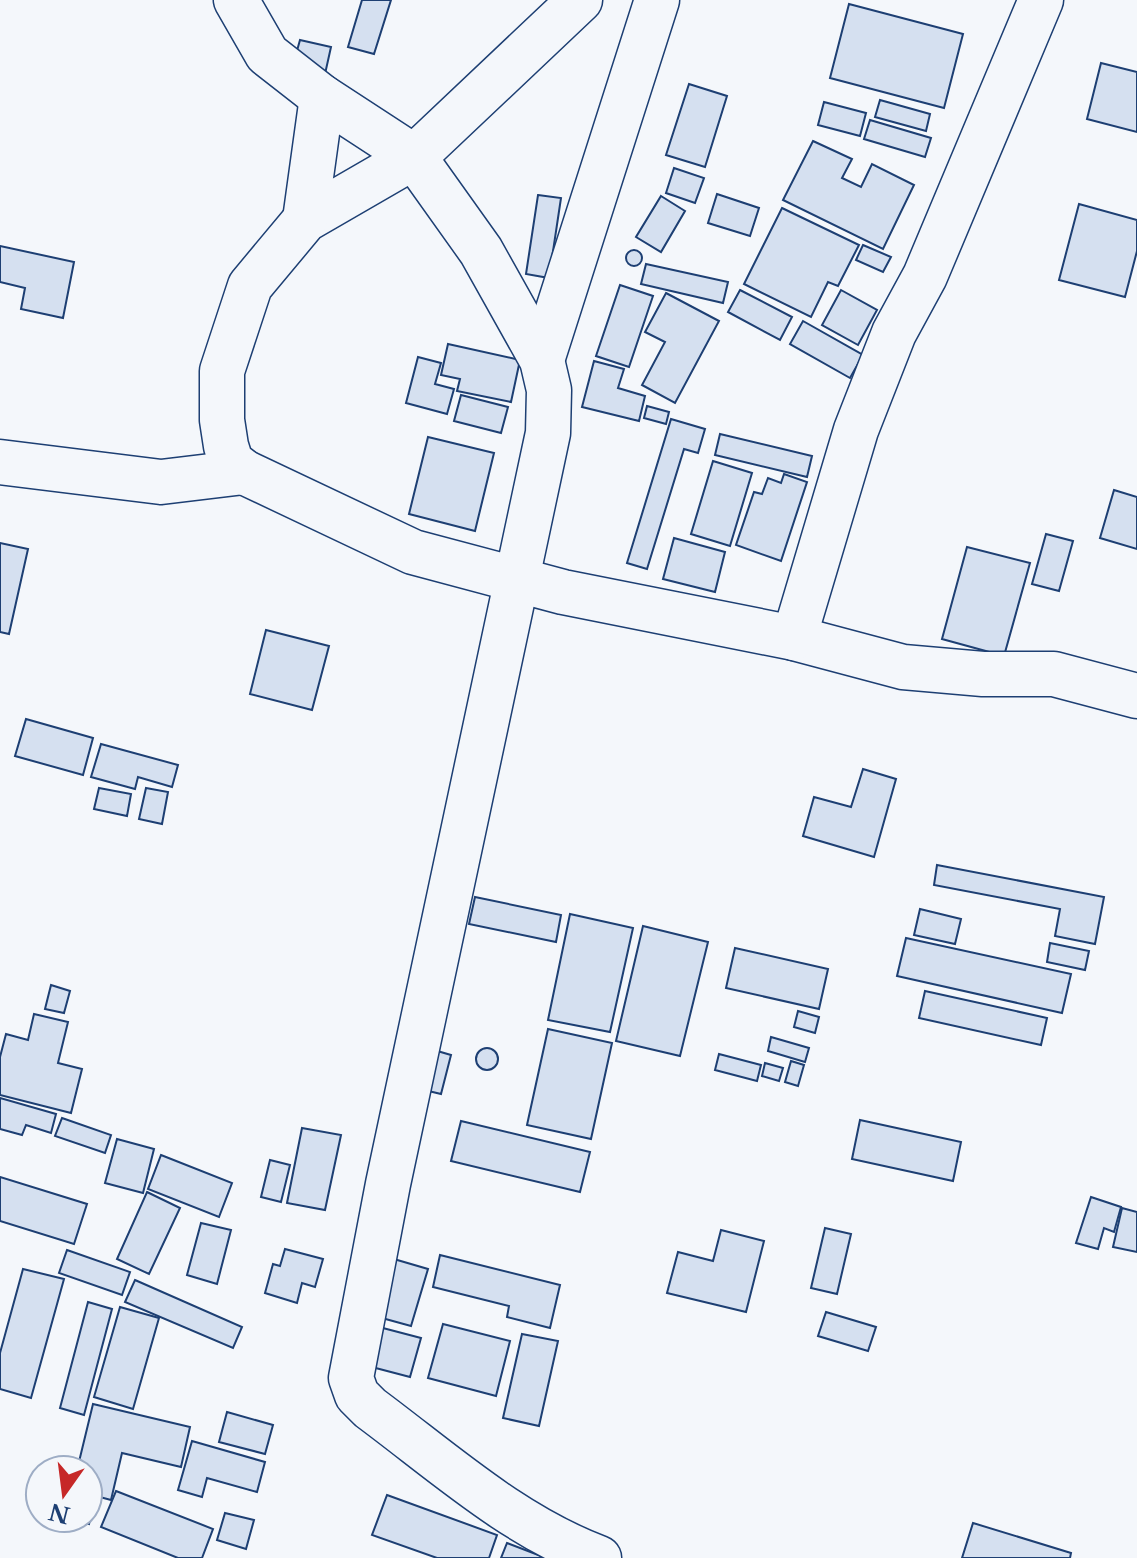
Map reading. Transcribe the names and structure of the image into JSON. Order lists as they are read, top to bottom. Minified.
{"north":"bottom"}
